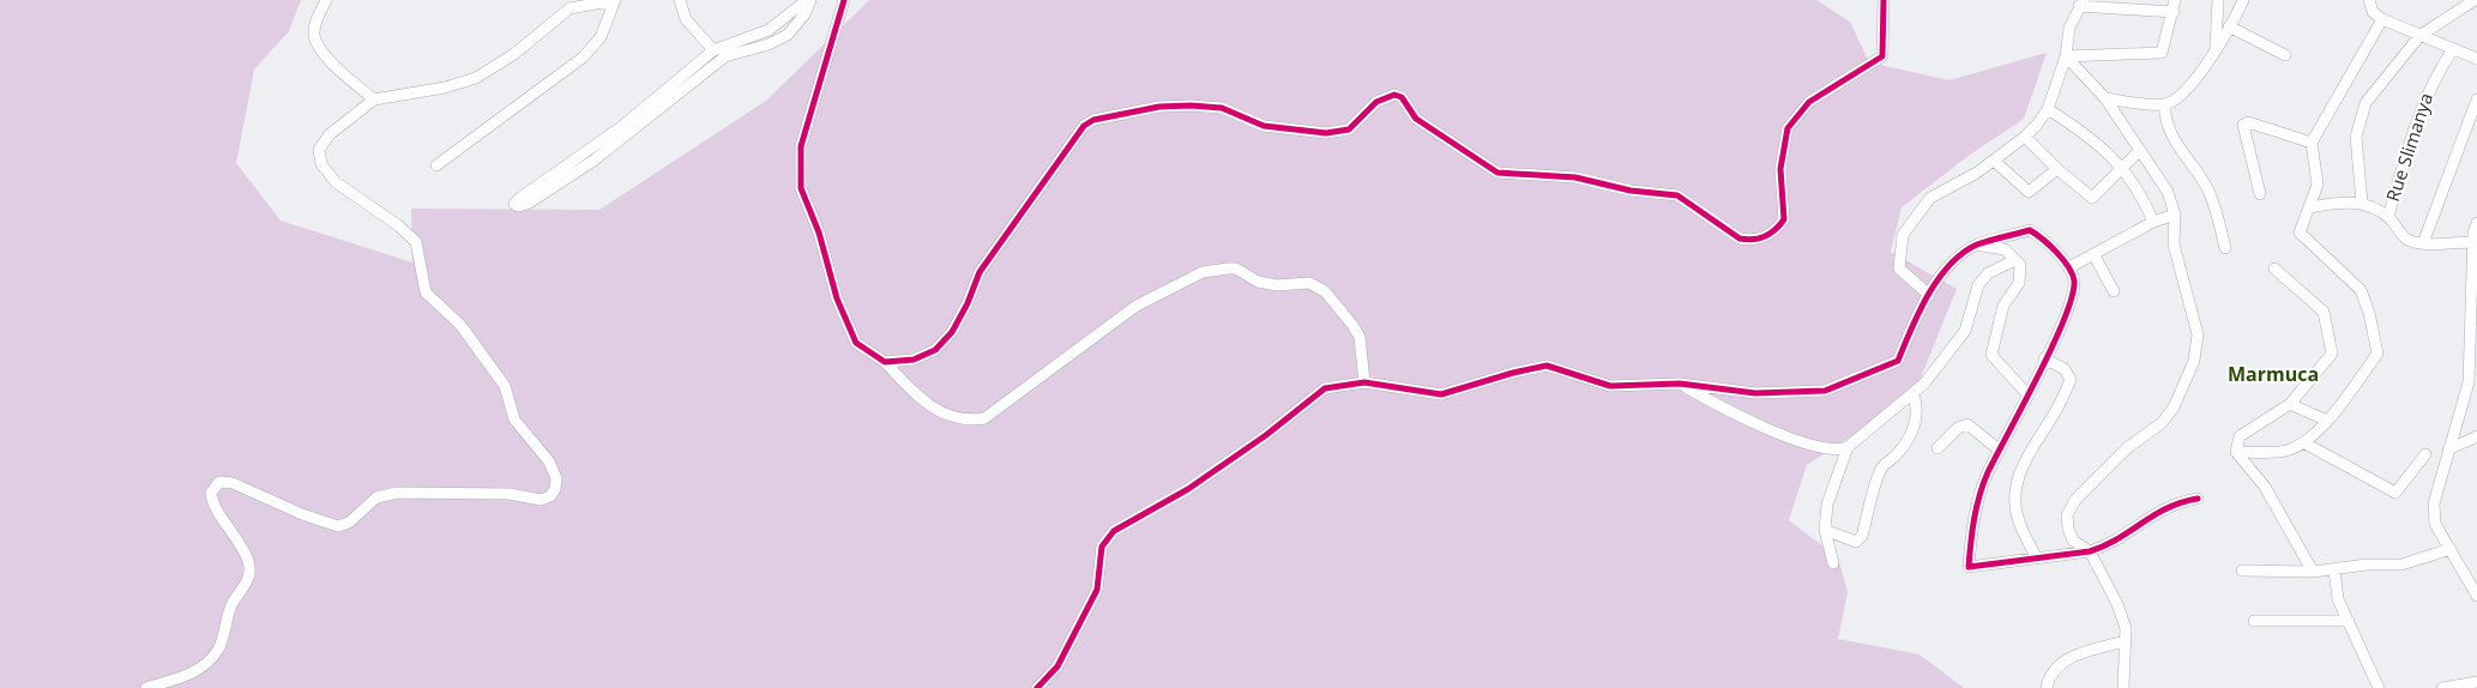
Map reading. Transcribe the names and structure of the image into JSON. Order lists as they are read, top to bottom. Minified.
{"streets":{"street":["Rue Slimanya"]},"districts":["Marmuca"]}
